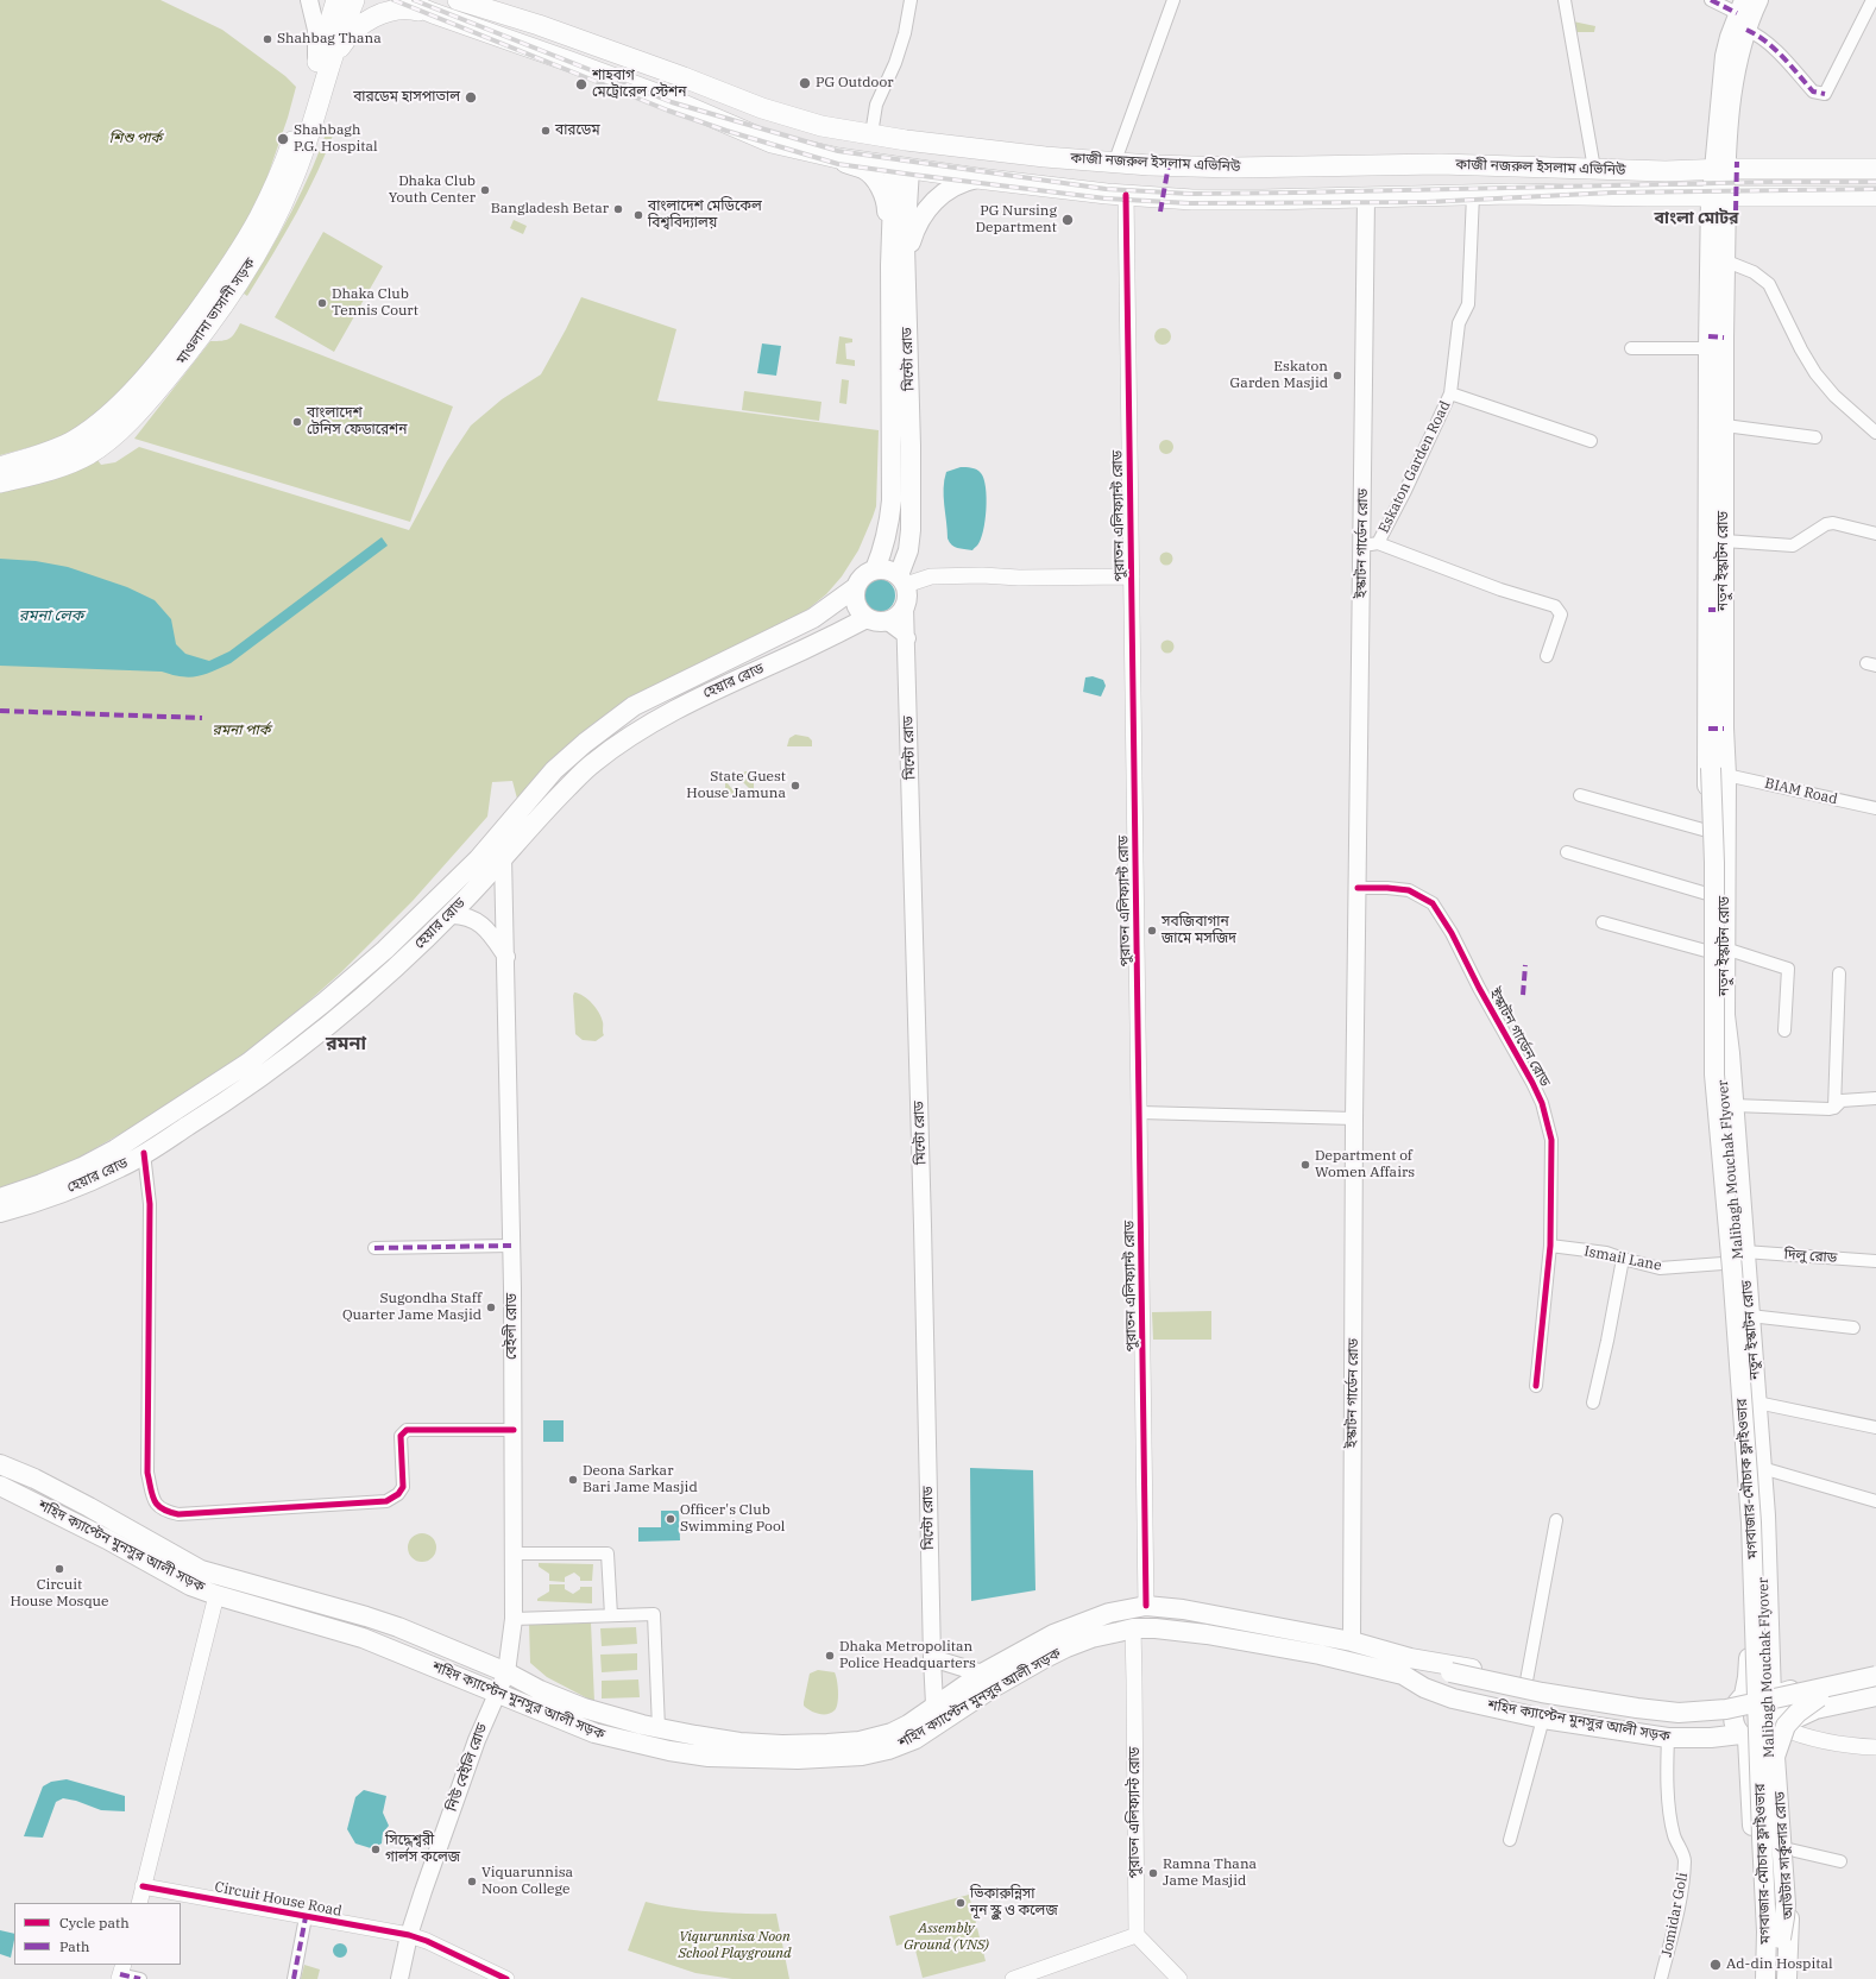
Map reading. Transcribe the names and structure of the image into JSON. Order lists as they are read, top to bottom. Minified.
{"streets":{"highway":["কাজী নজরুল ইসলাম এভিনিউ","মাওলানা ভাসানী সড়ক"],"main road":["মিন্টো রোড","ইস্কাটন গার্ডেন রোড","নতুন ইস্কাটন রোড","হেয়ার রোড","Malibagh Mouchak Flyover","বেইলী রোড","মগবাজার-মৌচাক ফ্লাইওভার","শহিদ ক্যাপ্টেন মুনসুর আলী সড়ক","নিউ বেইলি রোড","আউটার সার্কুলার রোড"],"street":["Eskaton Garden Road","পুরাতন এলিফ্যান্ট রোড","BIAM Road","দিলু রোড","Ismail Lane","Circuit House Road","Jomidar Goli"]},"crossings":[["কাজী নজরুল ইসলাম এভিনিউ","মিন্টো রোড"],["কাজী নজরুল ইসলাম এভিনিউ","Eskaton Garden Road"],["কাজী নজরুল ইসলাম এভিনিউ","পুরাতন এলিফ্যান্ট রোড"],["কাজী নজরুল ইসলাম এভিনিউ","ইস্কাটন গার্ডেন রোড"],["কাজী নজরুল ইসলাম এভিনিউ","নতুন ইস্কাটন রোড"],["মিন্টো রোড","হেয়ার রোড"],["মিন্টো রোড","শহিদ ক্যাপ্টেন মুনসুর আলী সড়ক"],["Eskaton Garden Road","ইস্কাটন গার্ডেন রোড"],["পুরাতন এলিফ্যান্ট রোড","শহিদ ক্যাপ্টেন মুনসুর আলী সড়ক"],["ইস্কাটন গার্ডেন রোড","Ismail Lane"],["ইস্কাটন গার্ডেন রোড","শহিদ ক্যাপ্টেন মুনসুর আলী সড়ক"],["নতুন ইস্কাটন রোড","BIAM Road"],["নতুন ইস্কাটন রোড","Malibagh Mouchak Flyover"],["নতুন ইস্কাটন রোড","দিলু রোড"],["নতুন ইস্কাটন রোড","Ismail Lane"],["নতুন ইস্কাটন রোড","মগবাজার-মৌচাক ফ্লাইওভার"],["নতুন ইস্কাটন রোড","শহিদ ক্যাপ্টেন মুনসুর আলী সড়ক"],["নতুন ইস্কাটন রোড","আউটার সার্কুলার রোড"],["হেয়ার রোড","বেইলী রোড"],["BIAM Road","মগবাজার-মৌচাক ফ্লাইওভার"],["বেইলী রোড","শহিদ ক্যাপ্টেন মুনসুর আলী সড়ক"],["বেইলী রোড","নিউ বেইলি রোড"],["শহিদ ক্যাপ্টেন মুনসুর আলী সড়ক","নিউ বেইলি রোড"],["শহিদ ক্যাপ্টেন মুনসুর আলী সড়ক","আউটার সার্কুলার রোড"],["শহিদ ক্যাপ্টেন মুনসুর আলী সড়ক","Jomidar Goli"],["নিউ বেইলি রোড","Circuit House Road"]],"districts":["বাংলা মোটর","রমনা"],"water":["রমনা লেক"],"parks":["শিশু পার্ক","রমনা পার্ক","Assembly Ground (VNS)","Viqurunnisa Noon School Playground"],"places":["Shahbag Thana","PG Outdoor","শাহবাগ মেট্রোরেল স্টেশন","বারডেম হাসপাতাল","বারডেম","Shahbagh P.G. Hospital","Dhaka Club Youth Center","Bangladesh Betar","বাংলাদেশ মেডিকেল বিশ্ববিদ্যালয়","PG Nursing Department","Dhaka Club Tennis Court","Eskaton Garden Masjid","বাংলাদেশ টেনিস ফেডারেশন","State Guest House Jamuna","সবজিবাগান জামে মসজিদ","Department of Women Affairs","Sugondha Staff Quarter Jame Masjid","Deona Sarkar Bari Jame Masjid","Officer's Club Swimming Pool","Circuit House Mosque","Dhaka Metropolitan Police Headquarters","সিদ্ধেশ্বরী গার্লস কলেজ","Ramna Thana Jame Masjid","Viquarunnisa Noon College","ভিকারুন্নিসা নূন স্কুল ও কলেজ","Ad-din Hospital"],"legend":["Cycle path","Path"]}
